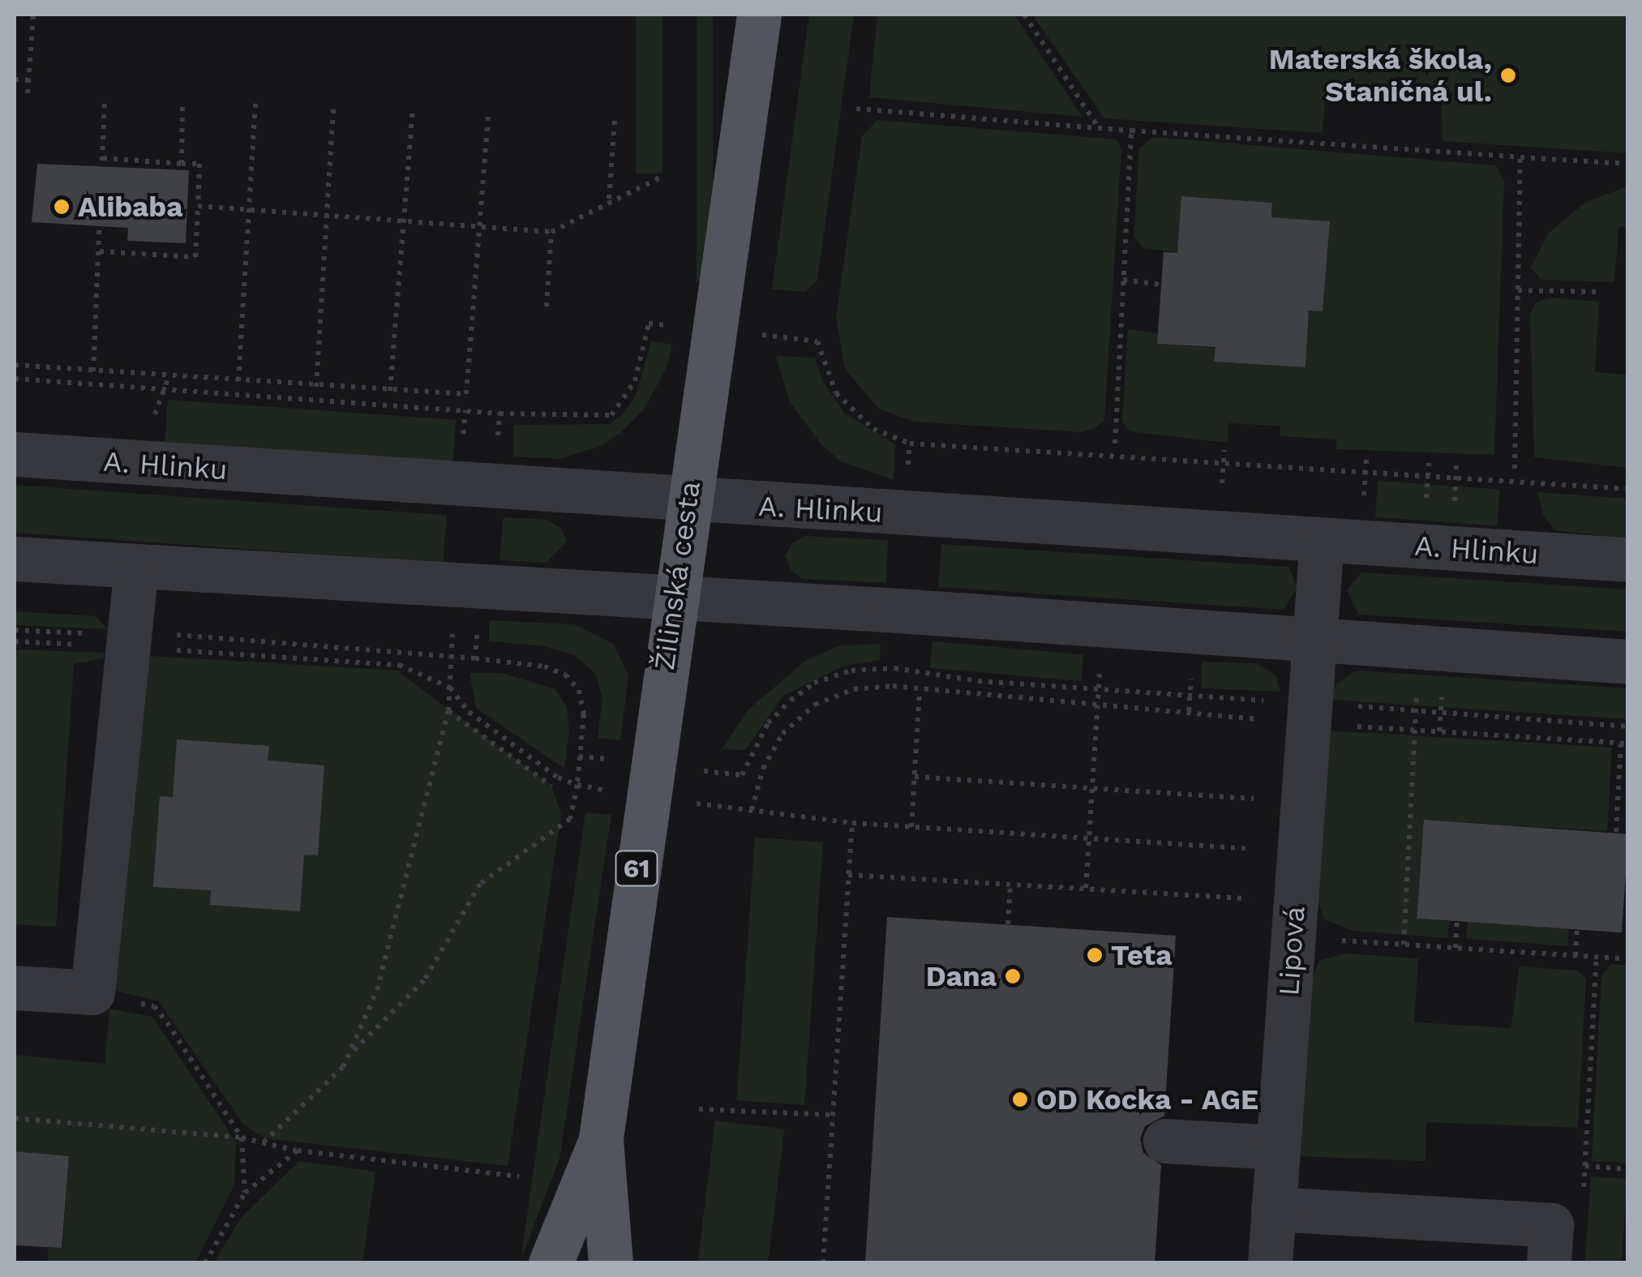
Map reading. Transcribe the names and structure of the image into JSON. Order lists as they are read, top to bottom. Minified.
{"streets":{"main road":["Žilinská cesta","61"],"street":["A. Hlinku","Lipová"]},"crossings":[["A. Hlinku","Žilinská cesta"],["A. Hlinku","Lipová"]],"places":["Materská škola, Staničná ul.","Alibaba","Teta","Dana","OD Kocka - AGE"]}
